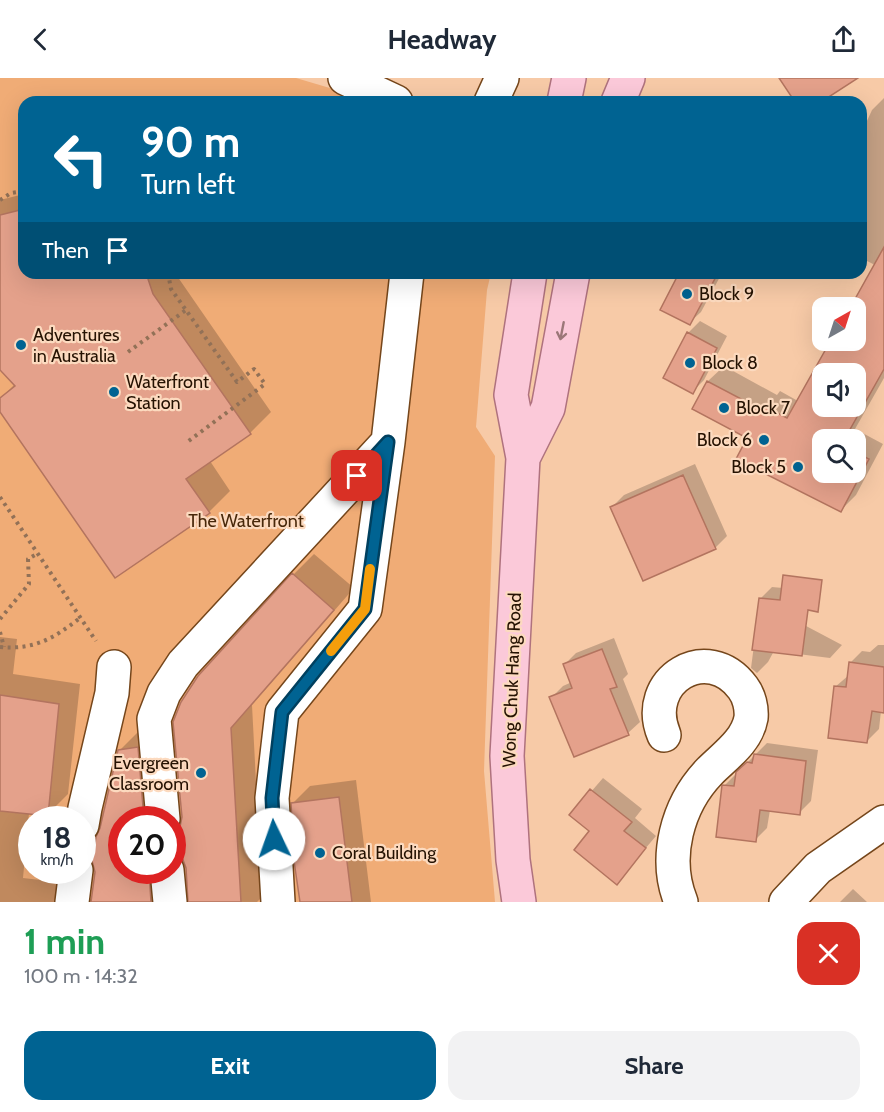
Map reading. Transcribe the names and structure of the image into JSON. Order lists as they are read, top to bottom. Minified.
{"streets":{"main road":["Wong Chuk Hang Road"]},"parks":["The Waterfront"],"places":["Block 9","Adventures in Australia","Block 8","Waterfront Station","Block 7","Block 6","Block 5","Evergreen Classroom","Coral Building"],"north":"top right","page":{"header":"Headway","turn":["90 m","Turn left"],"then":"Then","speed":"18 km/h","limit":"20","heading":["1 min","100 m · 14:32"],"buttons":["Exit","Share"]}}
